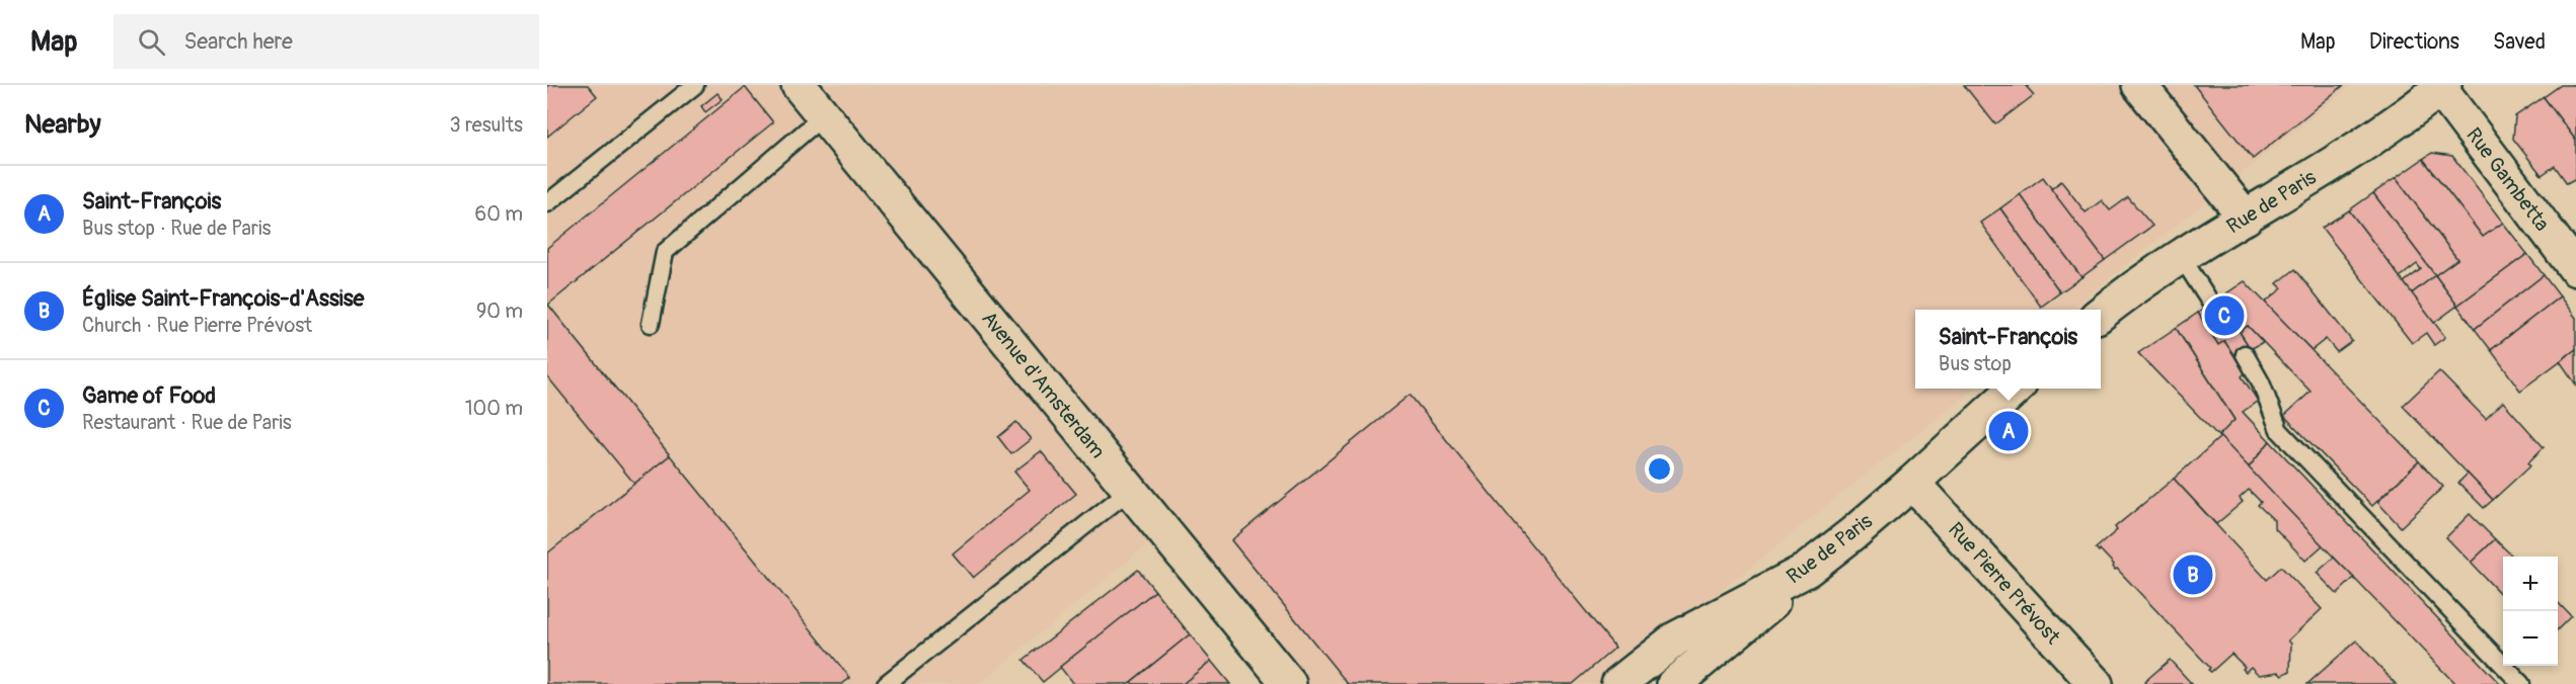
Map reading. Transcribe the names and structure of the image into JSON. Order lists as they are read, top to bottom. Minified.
{"streets":{"street":["Rue Gambetta","Rue de Paris","Avenue d'Amsterdam","Rue Pierre Prévost"]},"crossings":[["Rue Gambetta","Rue de Paris"],["Rue de Paris","Rue Pierre Prévost"]],"page":{"header":"Map","search":"Search here","nav":["Map","Directions","Saved"],"heading":["Nearby","3 results"],"list":[{"mark":"A","name":"Saint-François","note":"Bus stop · Rue de Paris","value":"60 m"},{"mark":"B","name":"Église Saint-François-d'Assise","note":"Church · Rue Pierre Prévost","value":"90 m"},{"mark":"C","name":"Game of Food","note":"Restaurant · Rue de Paris","value":"100 m"}],"pins":["C","A","B"],"popup":["Saint-François","Bus stop"],"map_buttons":["+","−"]}}
